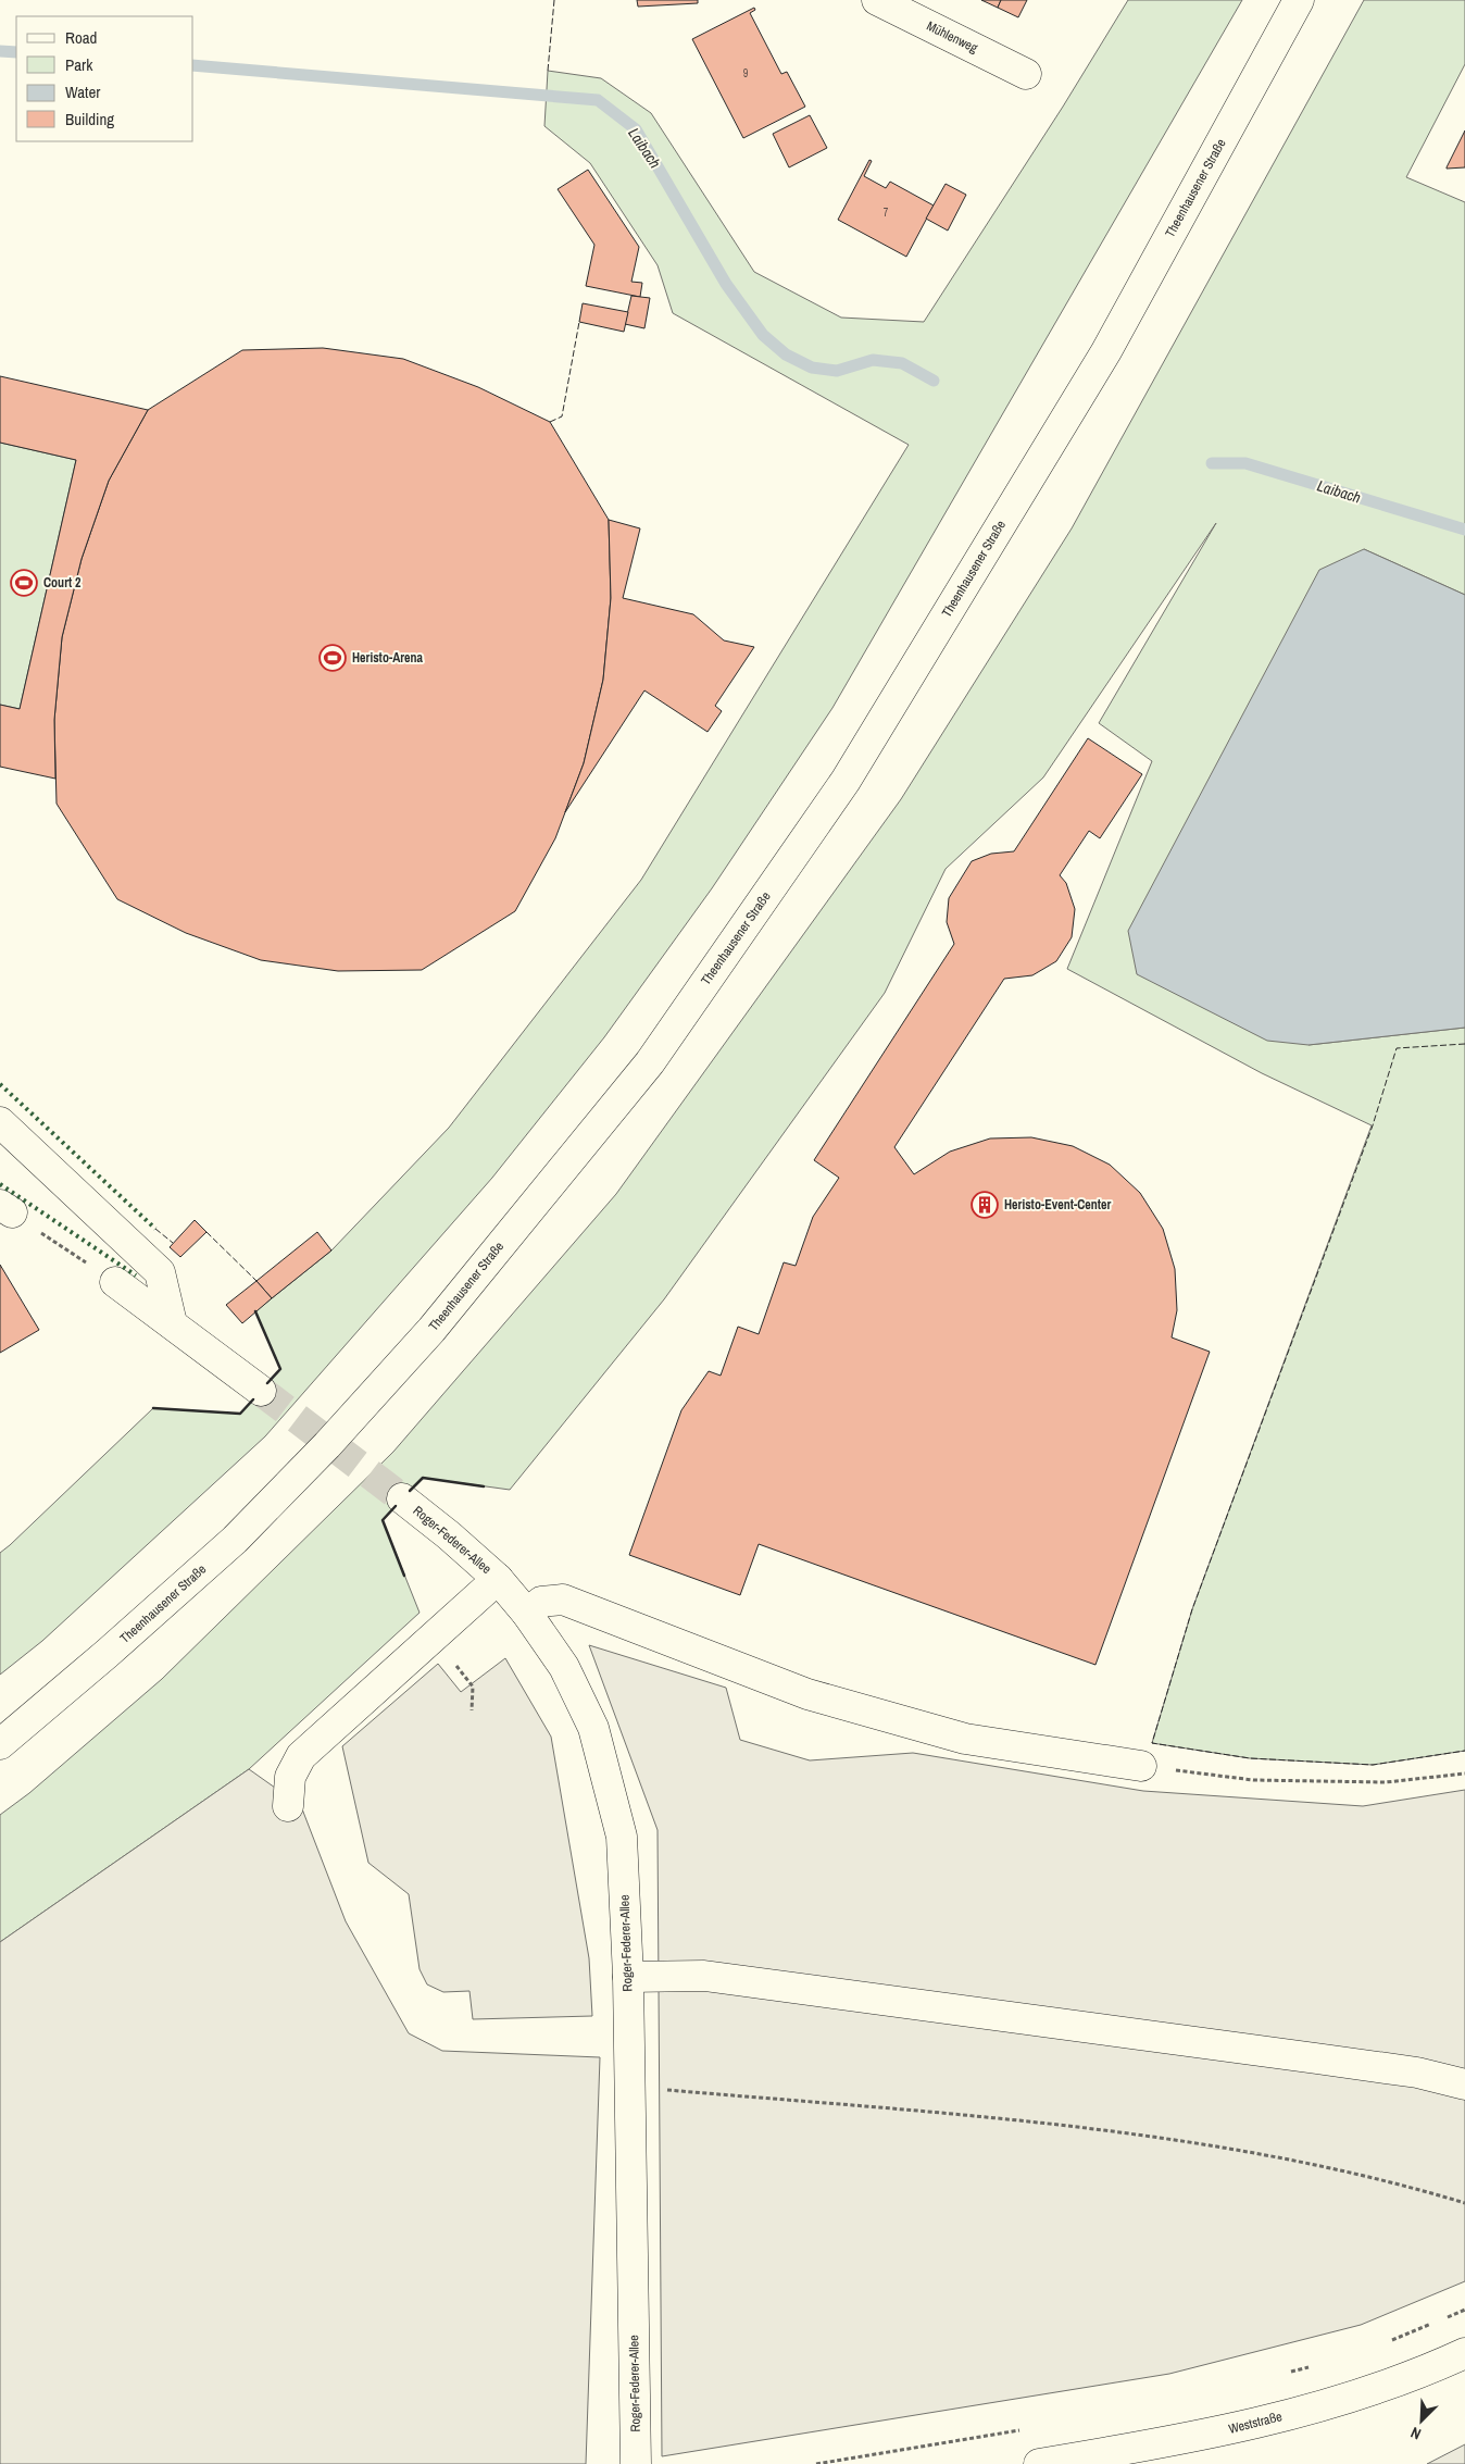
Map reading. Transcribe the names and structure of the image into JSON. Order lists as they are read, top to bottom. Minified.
{"streets":{"main road":["Mühlenweg","Theenhausener Straße","Roger-Federer-Allee","Weststraße"]},"water":["Laibach"],"places":{"sports":["Court 2","Heristo-Arena"],"building":["Heristo-Event-Center"]},"house_numbers":["9","7"],"legend":["Road","Park","Water","Building"],"north":"bottom left"}
